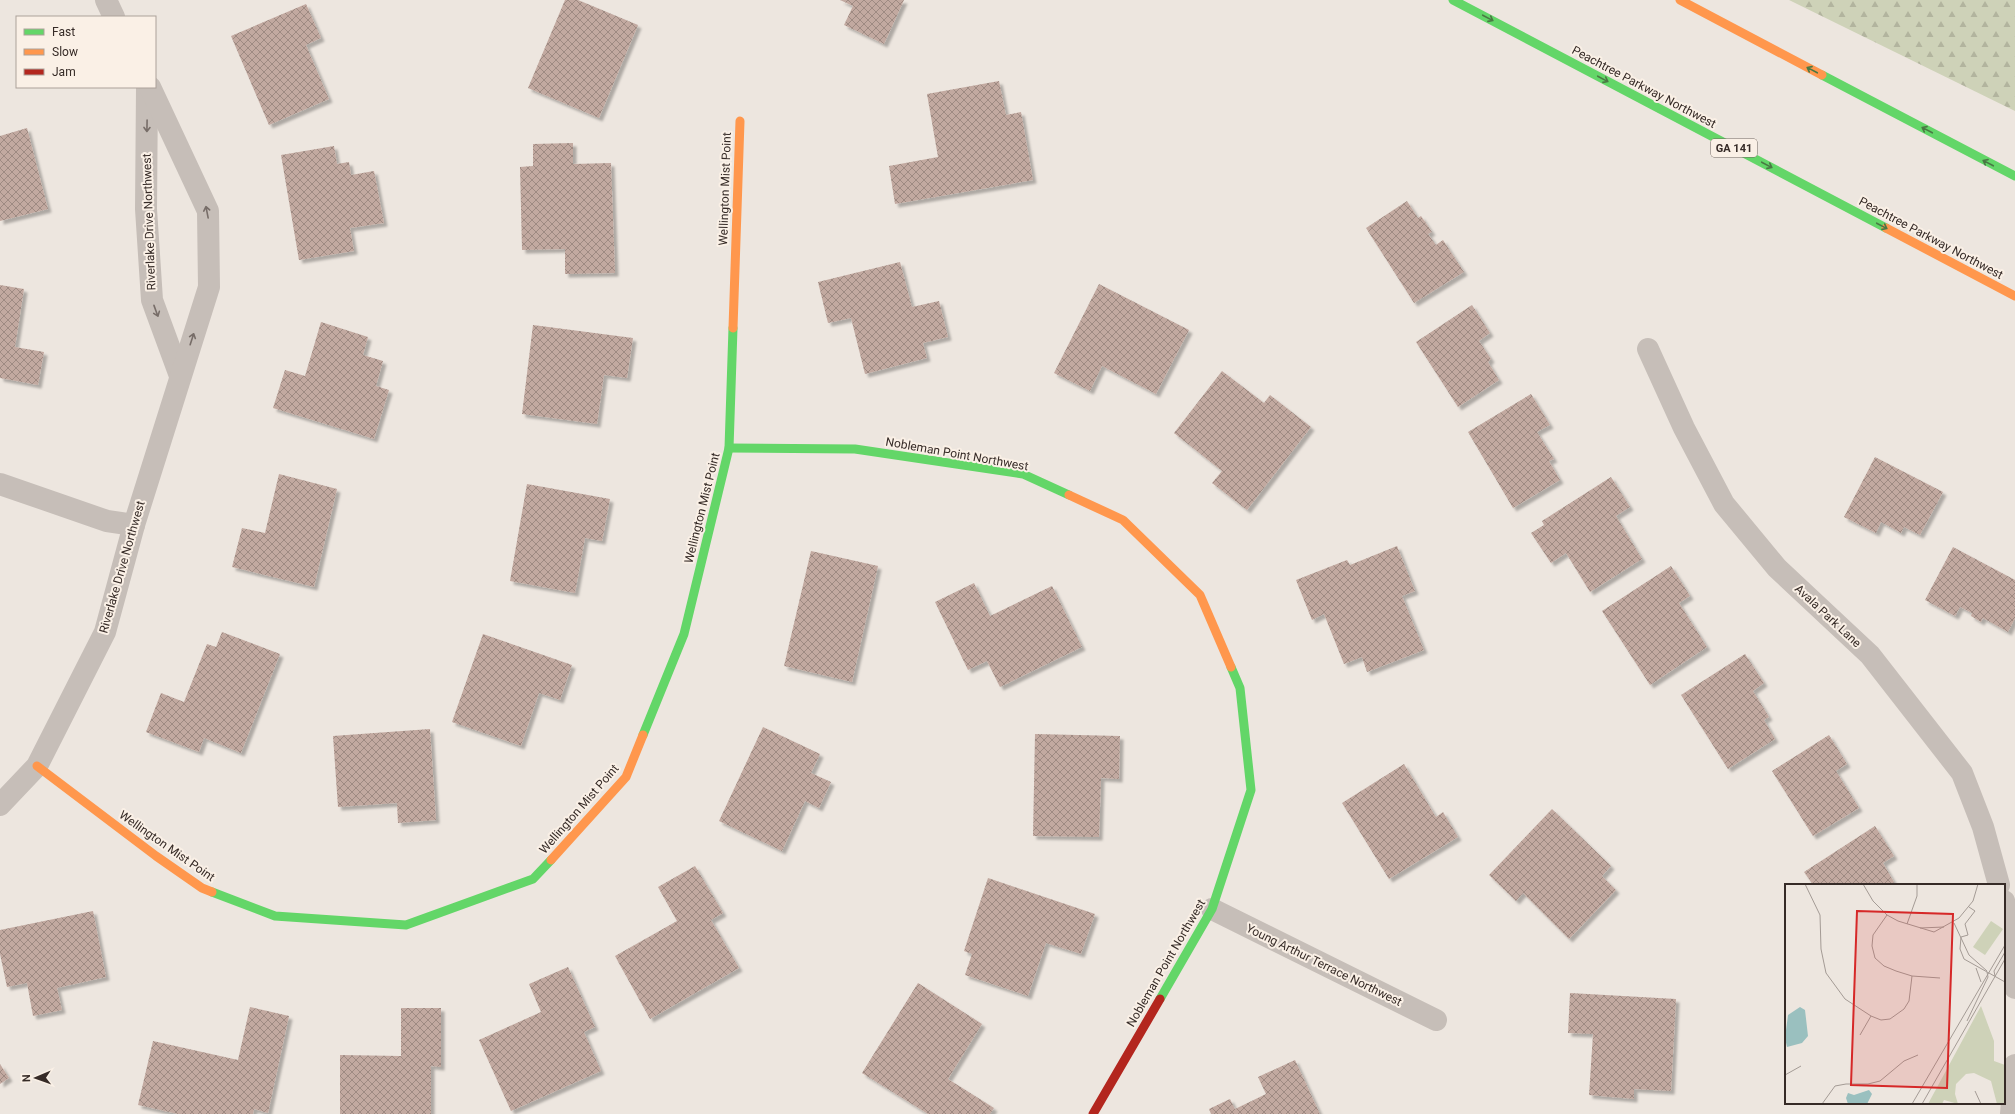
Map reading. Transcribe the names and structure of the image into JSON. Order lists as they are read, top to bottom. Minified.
{"streets":{"main road":["Peachtree Parkway Northwest","GA 141","Wellington Mist Point","Nobleman Point Northwest"],"street":["Riverlake Drive Northwest","Avala Park Lane","Young Arthur Terrace Northwest"]},"crossings":[["Wellington Mist Point","Riverlake Drive Northwest"],["Wellington Mist Point","Nobleman Point Northwest"],["Nobleman Point Northwest","Young Arthur Terrace Northwest"]],"one_way":["Peachtree Parkway Northwest"],"legend":["Fast","Slow","Jam"],"north":"left"}
